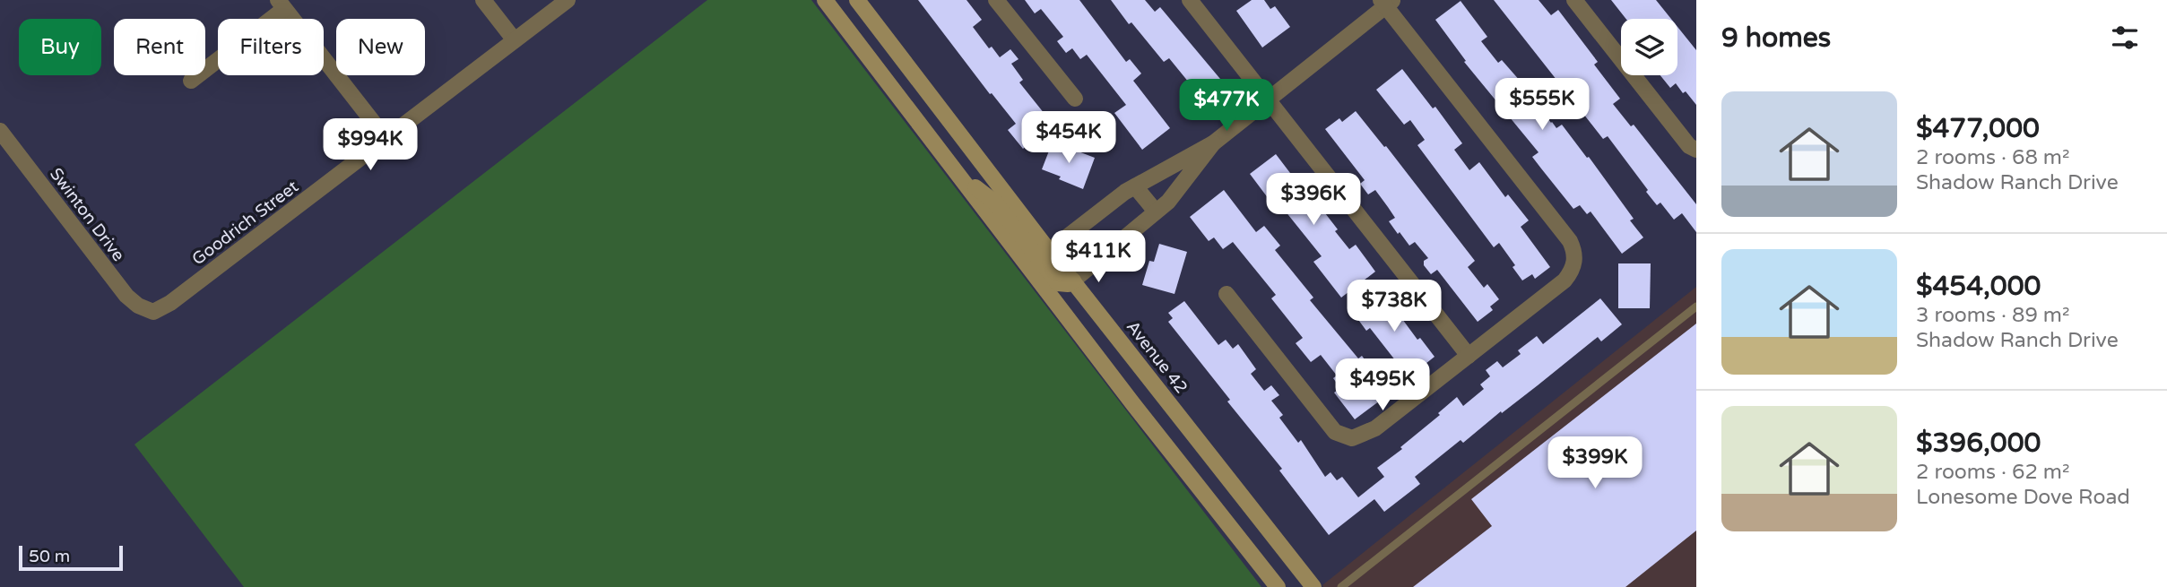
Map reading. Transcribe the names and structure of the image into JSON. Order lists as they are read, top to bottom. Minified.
{"streets":{"street":["Swinton Drive","Goodrich Street","Avenue 42"]},"crossings":[["Swinton Drive","Goodrich Street"]],"scale_bar":"50 m","page":{"heading":"9 homes","chip":["Buy","Rent","Filters","New"],"list":[{"name":"$477,000","note":"2 rooms · 68 m² · Shadow Ranch Drive"},{"name":"$454,000","note":"3 rooms · 89 m² · Shadow Ranch Drive"},{"name":"$396,000","note":"2 rooms · 62 m² · Lonesome Dove Road"}],"price":["$555K","$477K","$454K","$994K","$396K","$411K","$738K","$495K","$399K"],"scale":"50 m"}}
